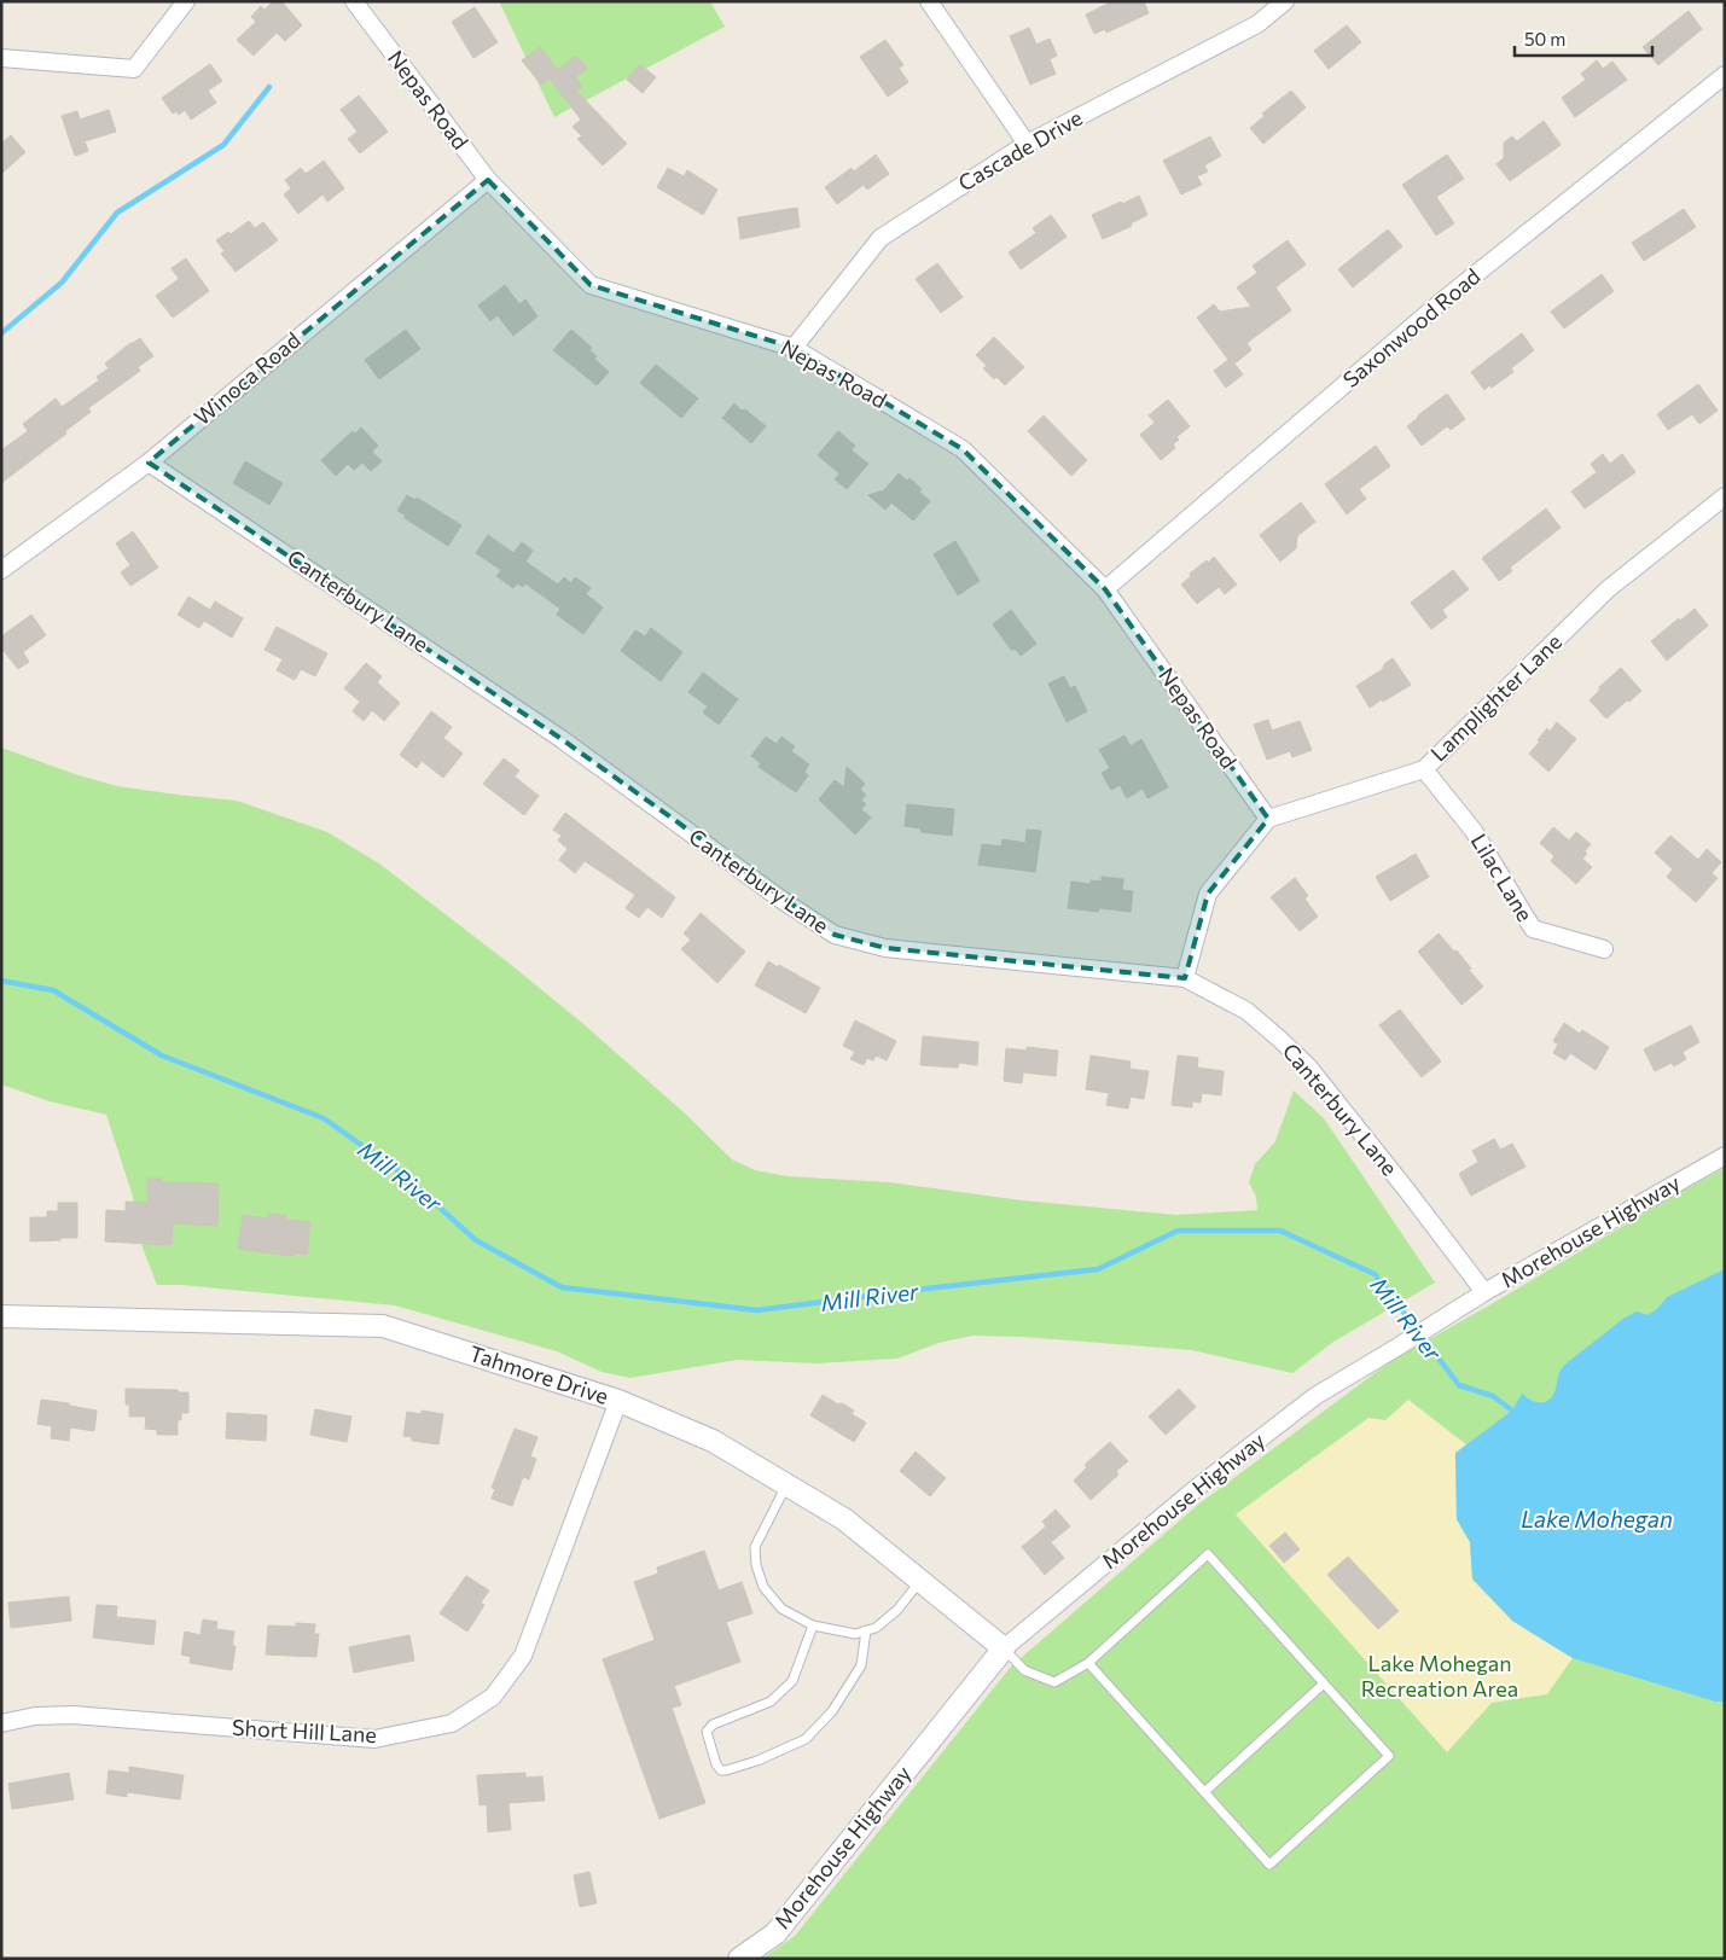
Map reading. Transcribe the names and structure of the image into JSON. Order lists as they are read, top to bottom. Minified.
{"streets":{"street":["Nepas Road","Cascade Drive","Saxonwood Road","Winoca Road","Canterbury Lane","Lamplighter Lane","Lilac Lane","Morehouse Highway","Tahmore Drive","Short Hill Lane"]},"crossings":[["Nepas Road","Cascade Drive"],["Nepas Road","Saxonwood Road"],["Nepas Road","Winoca Road"],["Nepas Road","Lamplighter Lane"],["Winoca Road","Canterbury Lane"],["Canterbury Lane","Morehouse Highway"],["Lamplighter Lane","Lilac Lane"],["Morehouse Highway","Tahmore Drive"],["Tahmore Drive","Short Hill Lane"]],"water":["Mill River","Lake Mohegan"],"parks":["Lake Mohegan Recreation Area"],"scale_bar":"50 m"}
